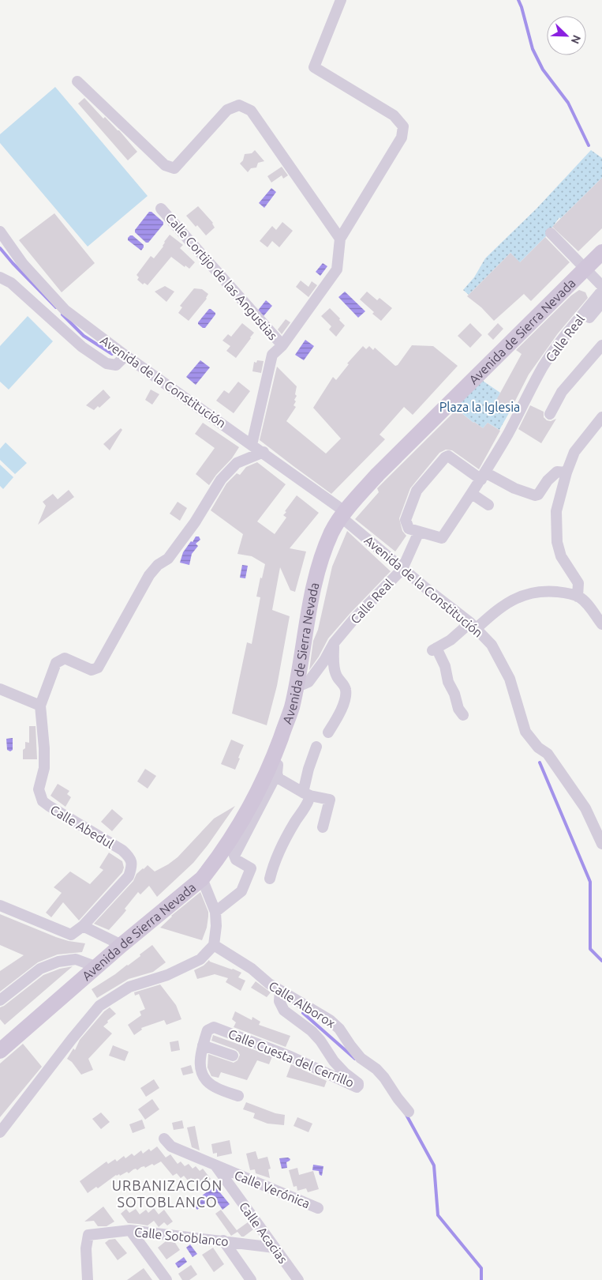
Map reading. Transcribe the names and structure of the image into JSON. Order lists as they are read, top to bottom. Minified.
{"streets":{"street":["Calle Cortijo de las Angustias","Avenida de Sierra Nevada","Calle Real","Avenida de la Constitución","Calle Abedul","Calle Alborox","Calle Cuesta del Cerrillo","Calle Verónica","Calle Acacias","Calle Sotoblanco"]},"crossings":[["Calle Cortijo de las Angustias","Avenida de la Constitución"],["Avenida de Sierra Nevada","Calle Real"],["Avenida de Sierra Nevada","Avenida de la Constitución"],["Calle Real","Avenida de la Constitución"],["Calle Alborox","Calle Cuesta del Cerrillo"],["Calle Verónica","Calle Acacias"],["Calle Acacias","Calle Sotoblanco"]],"districts":["URBANIZACIÓN SOTOBLANCO"],"parks":["Plaza la Iglesia"],"north":"bottom right"}
